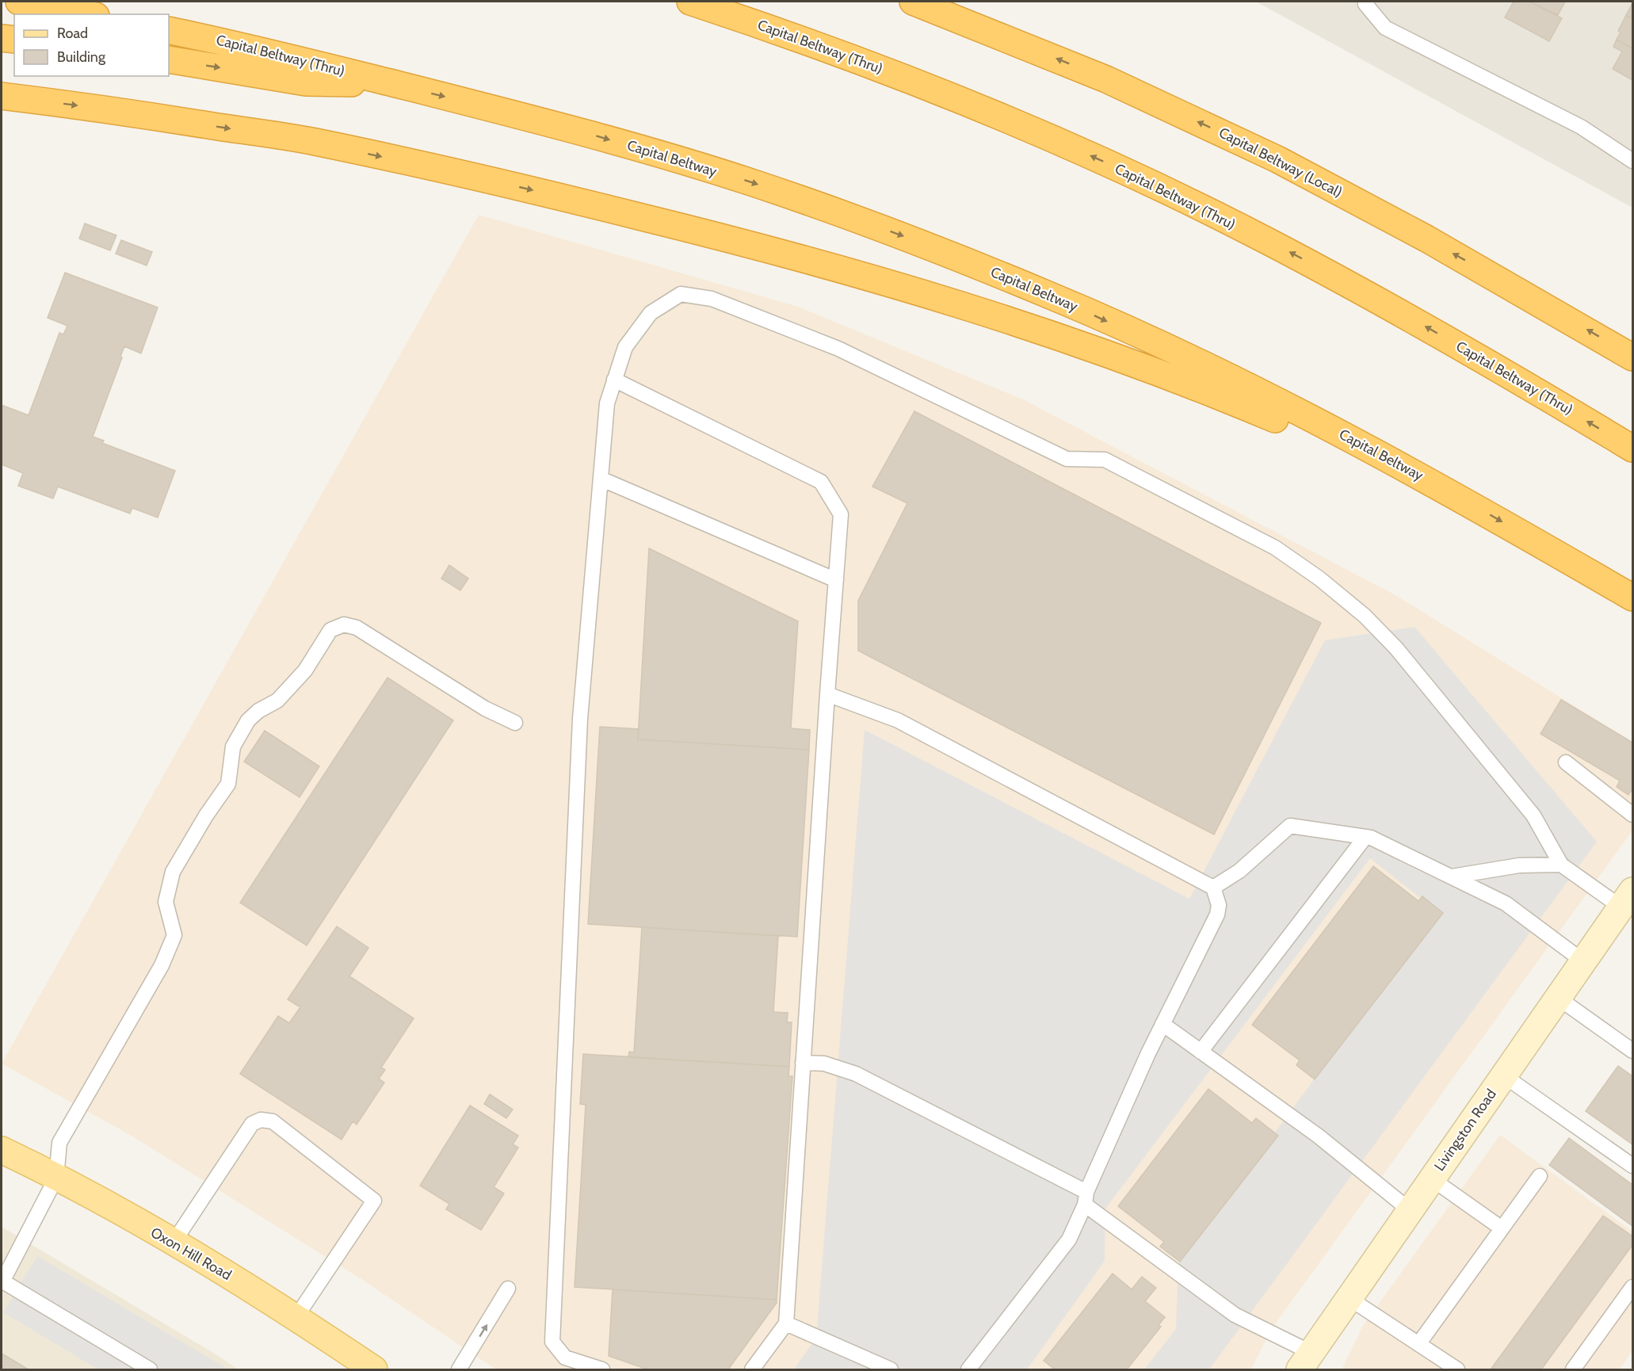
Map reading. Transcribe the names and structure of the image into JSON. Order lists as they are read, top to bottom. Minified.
{"streets":{"highway":["Capital Beltway (Thru)","Capital Beltway","Capital Beltway (Local)"],"main road":["Livingston Road","Oxon Hill Road"]},"crossings":[["Capital Beltway (Thru)","Capital Beltway"]],"legend":["Road","Building"]}
